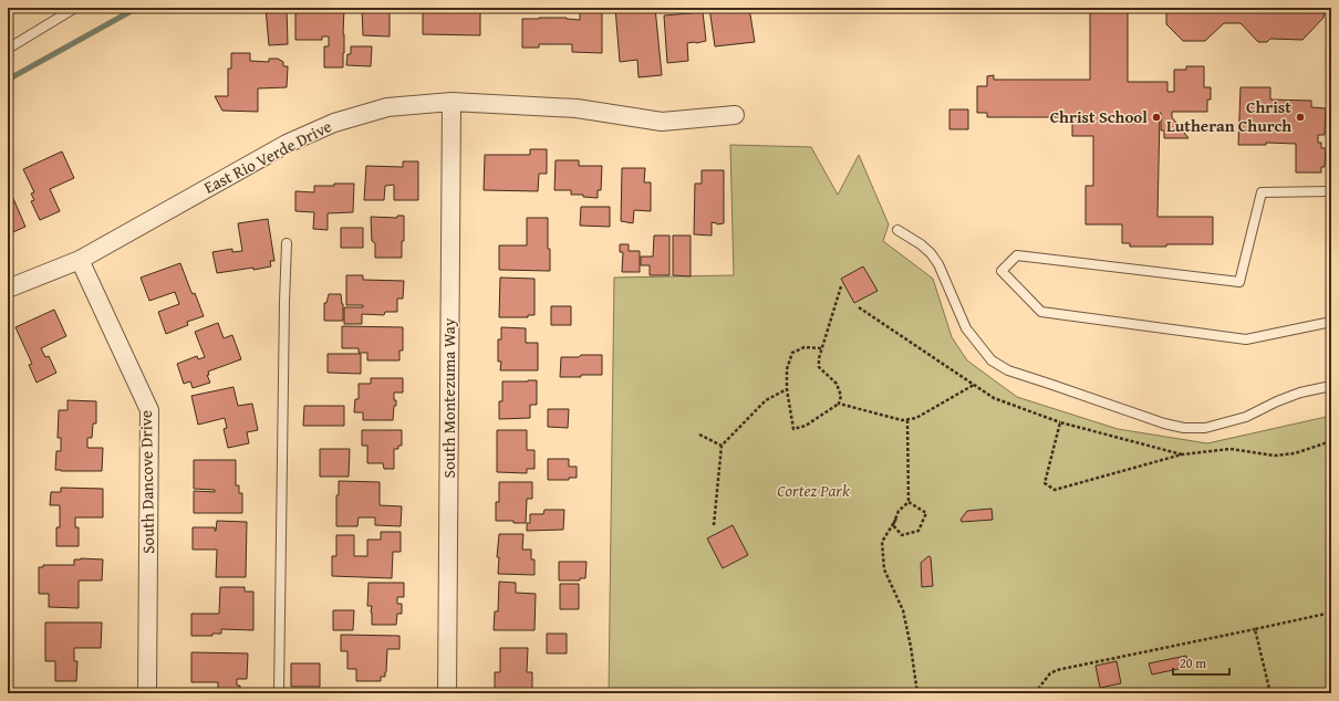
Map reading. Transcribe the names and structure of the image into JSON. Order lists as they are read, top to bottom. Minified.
{"streets":{"street":["East Rio Verde Drive","South Montezuma Way","South Dancove Drive"]},"crossings":[["East Rio Verde Drive","South Montezuma Way"],["East Rio Verde Drive","South Dancove Drive"]],"parks":["Cortez Park"],"places":["Christ School","Christ Lutheran Church"],"scale_bar":"20 m"}
